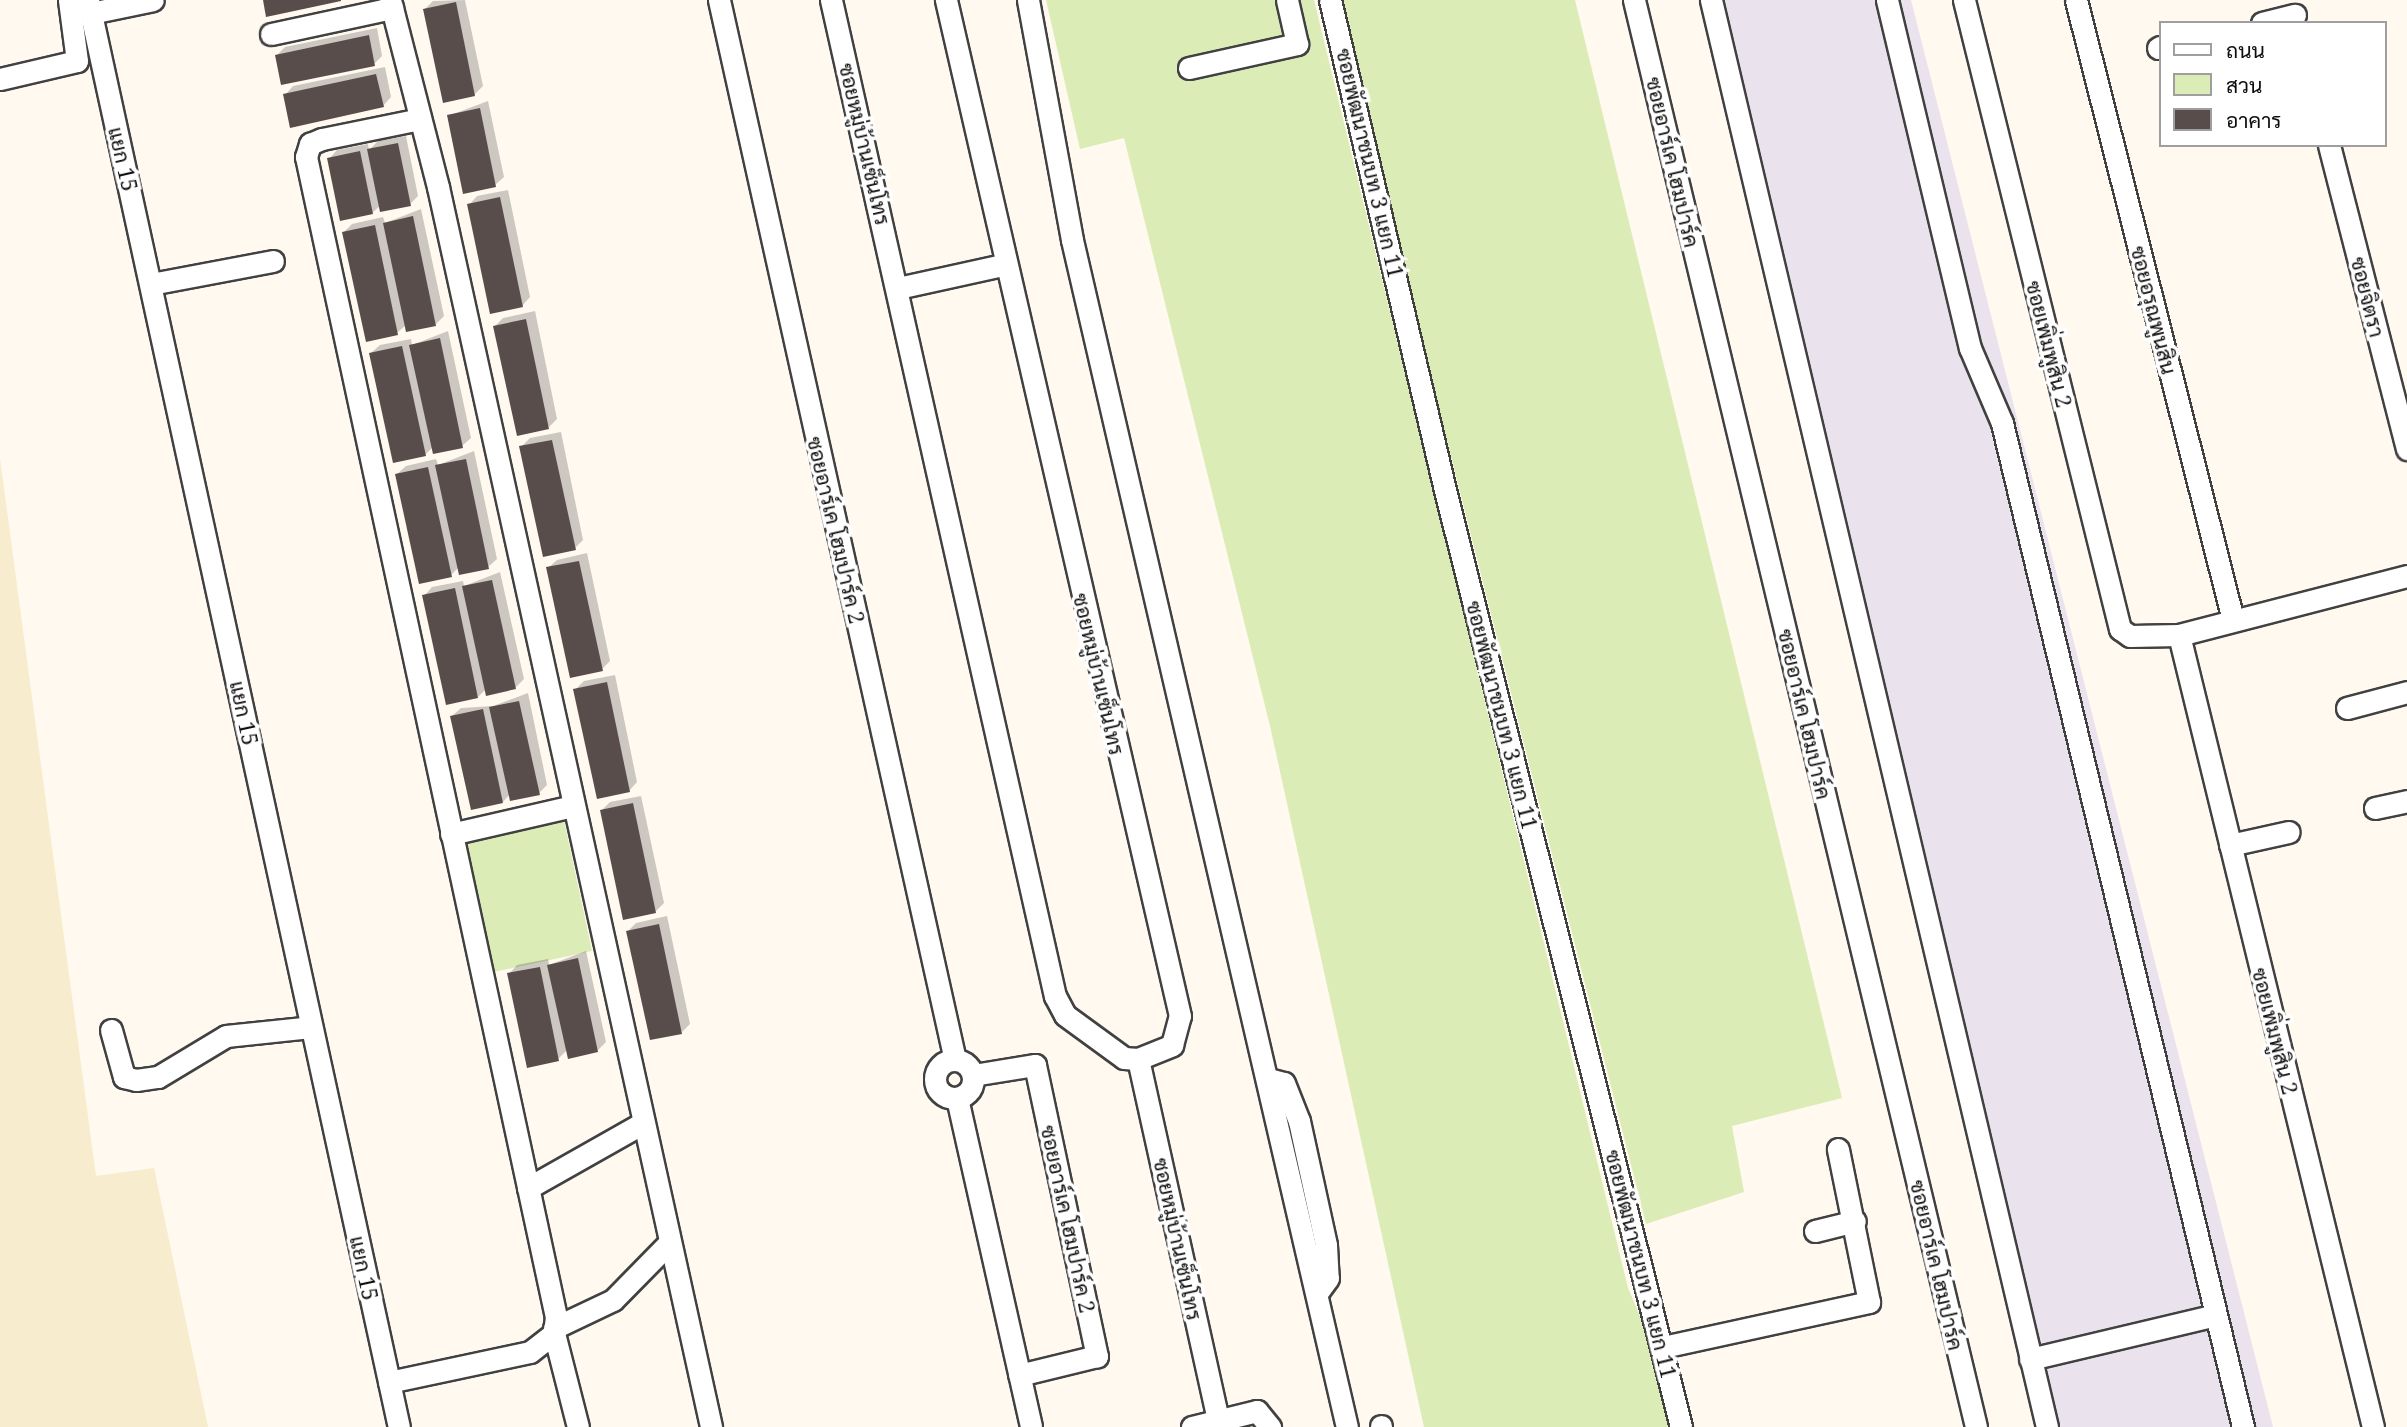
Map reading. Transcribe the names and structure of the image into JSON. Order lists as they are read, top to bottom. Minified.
{"streets":{"street":["ซอยหมู่บ้านเซ็นโทร","แยก 15","ซอยอาร์เค โฮมปาร์ค","ซอยพัฒนาชนบท 3 แยก 11","ซอยจิตรา","ซอยอรุณพูนสิน","ซอยเพิ่มพูสิน 2","ซอยอาร์เค โฮมปาร์ค 2"]},"crossings":[["ซอยอรุณพูนสิน","ซอยเพิ่มพูสิน 2"]],"legend":["ถนน","สวน","อาคาร"]}
